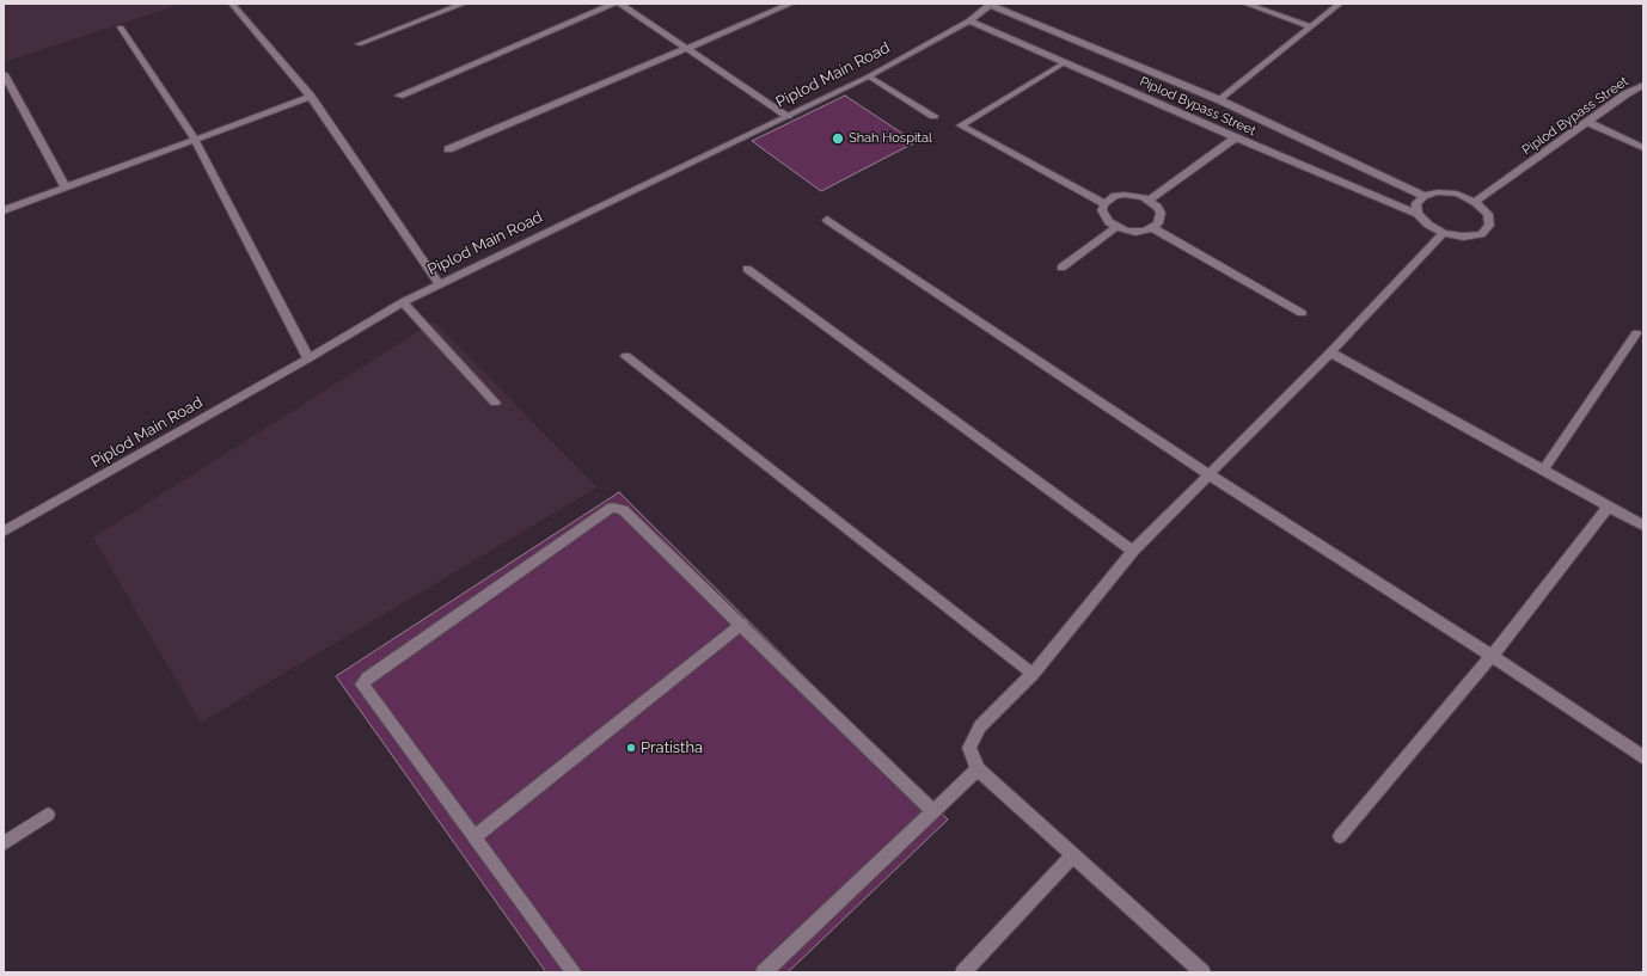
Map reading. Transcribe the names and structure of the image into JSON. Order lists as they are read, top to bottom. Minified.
{"streets":{"street":["Piplod Main Road","Piplod Bypass Street"]},"crossings":[["Piplod Main Road","Piplod Bypass Street"]],"places":["Shah Hospital","Pratistha"]}
